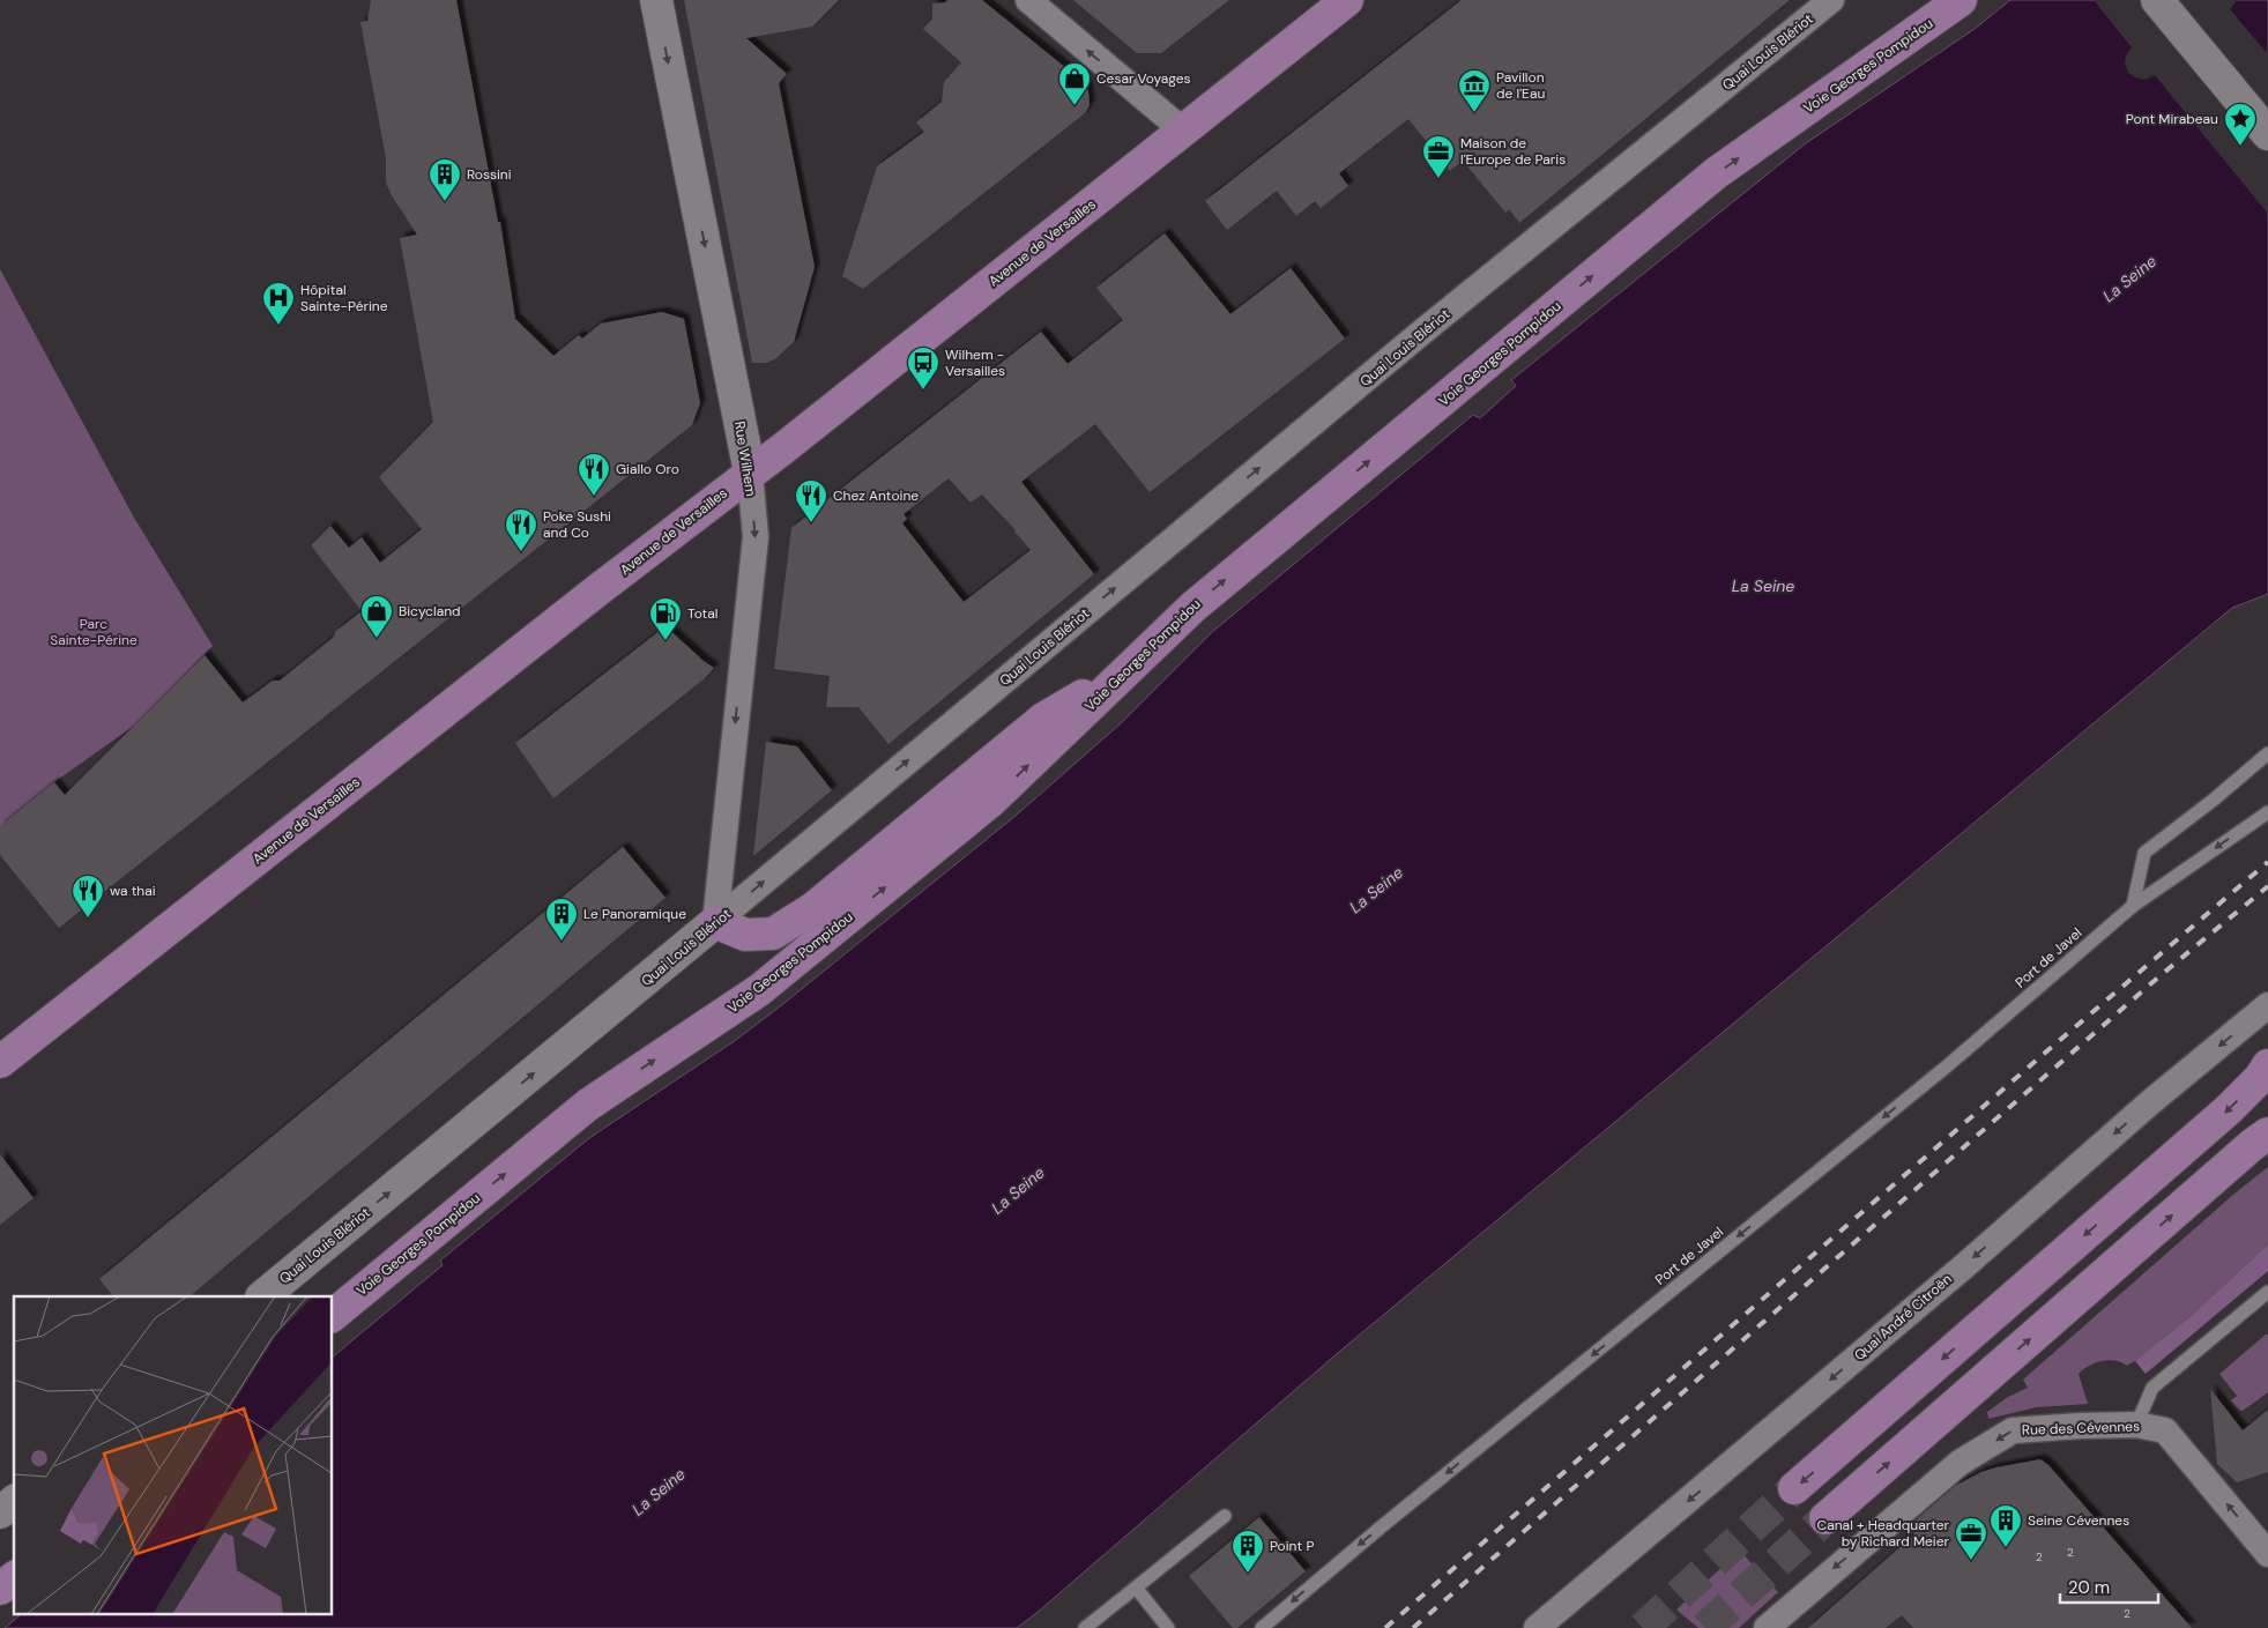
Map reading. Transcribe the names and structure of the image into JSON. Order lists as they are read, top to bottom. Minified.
{"streets":{"main road":["Voie Georges Pompidou","Avenue de Versailles"],"street":["Quai Louis Blériot","Rue Wilhem","Quai André Citroën","Rue des Cévennes"],"lane":["Port de Javel"]},"crossings":[["Quai Louis Blériot","Rue Wilhem"],["Avenue de Versailles","Rue Wilhem"]],"one_way":["Quai Louis Blériot","Voie Georges Pompidou","Rue Wilhem","Port de Javel","Quai André Citroën","Rue des Cévennes"],"water":["La Seine"],"parks":["Parc Sainte-Périne"],"places":{"shop":["Cesar Voyages","Bicycland"],"museum":["Pavillon de l'Eau"],"place":["Pont Mirabeau"],"office":["Maison de l'Europe de Paris","Canal + Headquarter by Richard Meier"],"building":["Rossini","Le Panoramique","Seine Cévennes","Point P"],"hospital":["Hôpital Sainte-Périne"],"bus stop":["Wilhem - Versailles"],"restaurant":["Giallo Oro","Chez Antoine","Poke Sushi and Co","wa thai"],"fuel station":["Total"]},"house_numbers":["2","2","2"],"scale_bar":"20 m"}
